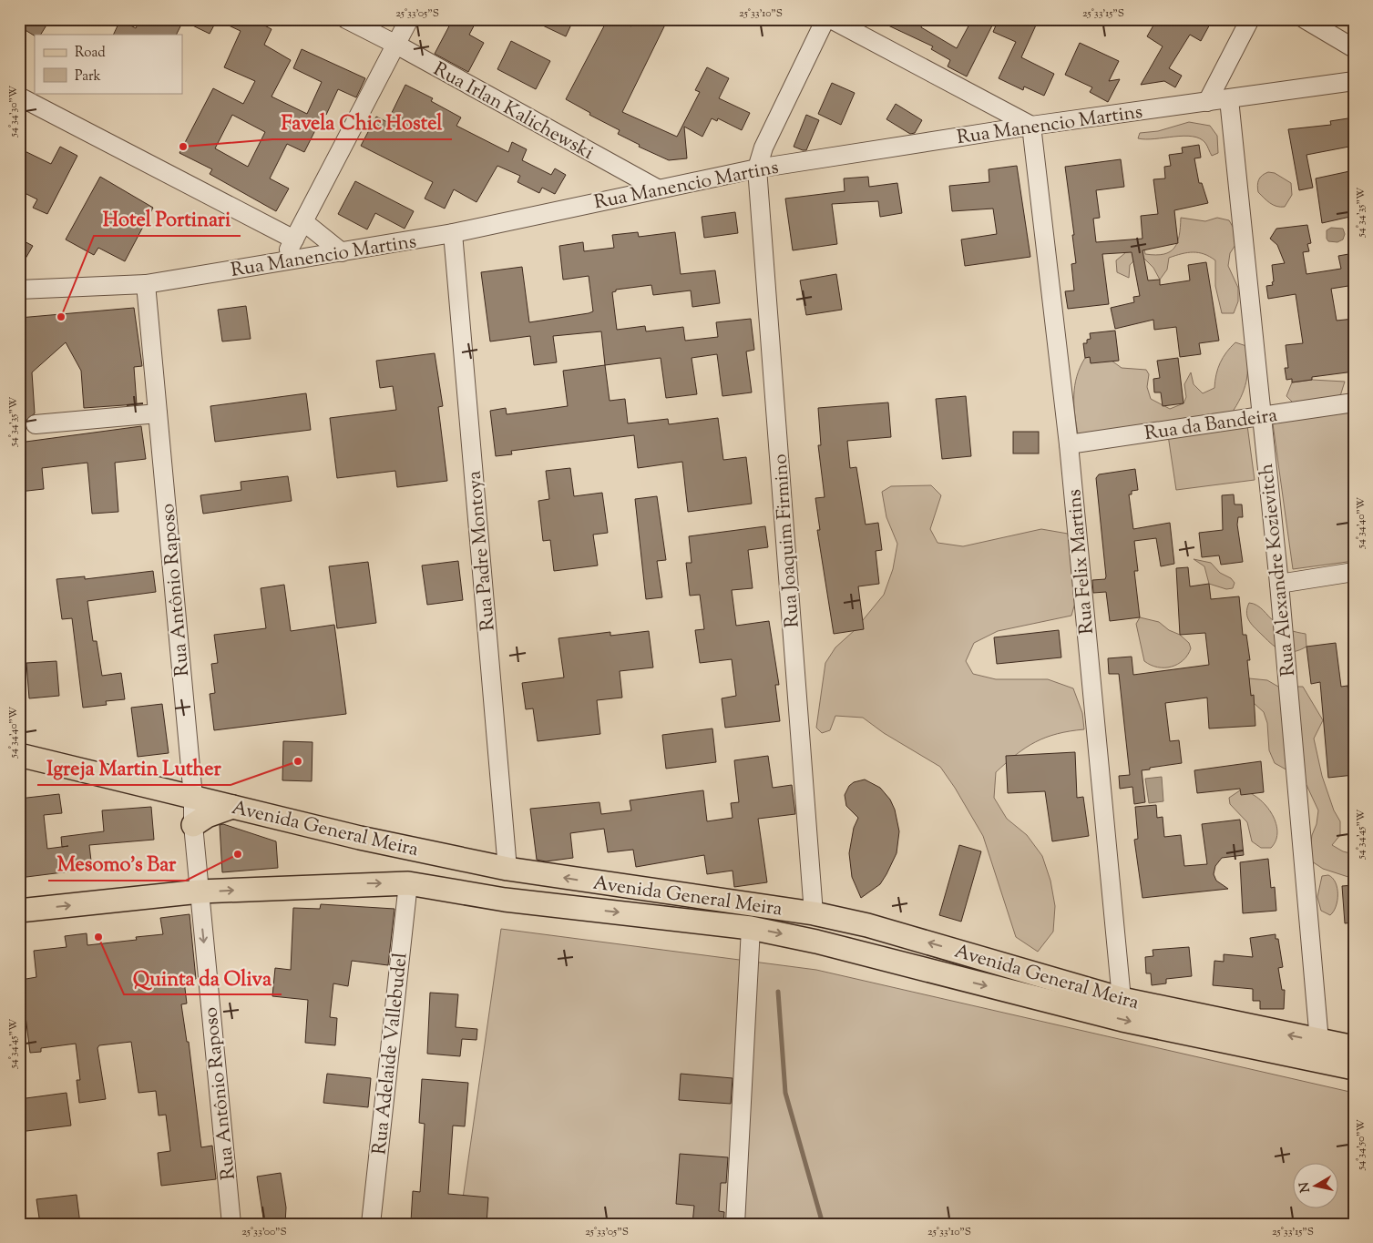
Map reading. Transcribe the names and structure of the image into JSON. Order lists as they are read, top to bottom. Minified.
{"streets":{"main road":["Avenida General Meira"],"street":["Rua Irlan Kalichewski","Rua Manencio Martins","Rua da Bandeira","Rua Joaquim Firmino","Rua Padre Montoya","Rua Felix Martins","Rua Alexandre Kozievitch","Rua Antônio Raposo","Rua Adelaide Vallebudel"]},"crossings":[["Rua Irlan Kalichewski","Rua Manencio Martins"],["Rua Manencio Martins","Rua Joaquim Firmino"],["Rua Manencio Martins","Rua Padre Montoya"],["Rua Manencio Martins","Rua Felix Martins"],["Rua Manencio Martins","Rua Alexandre Kozievitch"],["Rua Manencio Martins","Rua Antônio Raposo"],["Rua da Bandeira","Rua Felix Martins"],["Rua da Bandeira","Rua Alexandre Kozievitch"],["Rua Joaquim Firmino","Avenida General Meira"],["Rua Padre Montoya","Avenida General Meira"],["Rua Felix Martins","Avenida General Meira"],["Rua Alexandre Kozievitch","Avenida General Meira"],["Rua Antônio Raposo","Avenida General Meira"],["Avenida General Meira","Rua Adelaide Vallebudel"]],"one_way":["Rua Antônio Raposo"],"places":["Favela Chic Hostel","Hotel Portinari","Igreja Martin Luther","Mesomo's Bar","Quinta da Oliva"],"legend":["Road","Park"],"north":"left","coordinates":["25°33'05\"S","25°33'10\"S","25°33'15\"S","54°34'30\"W","54°34'35\"W","54°34'40\"W","54°34'45\"W","54°34'50\"W","25°33'00\"S"]}
